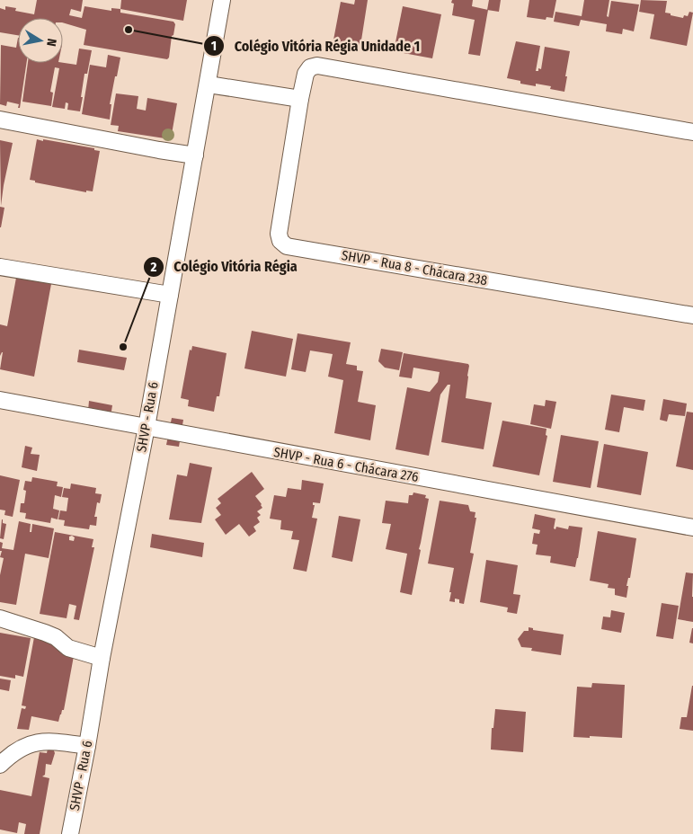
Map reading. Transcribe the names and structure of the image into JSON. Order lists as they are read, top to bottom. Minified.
{"streets":{"street":["SHVP - Rua 8 - Chácara 238","SHVP - Rua 6","SHVP - Rua 6 - Chácara 276"]},"crossings":[["SHVP - Rua 6","SHVP - Rua 6 - Chácara 276"]],"places":["Colégio Vitória Régia Unidade 1","Colégio Vitória Régia"],"north":"right"}
